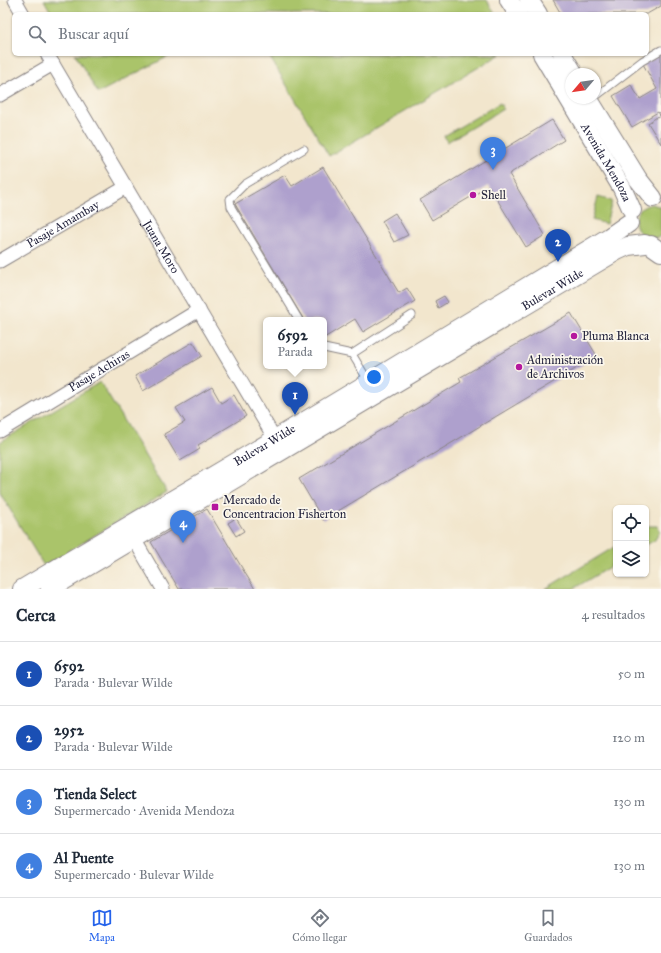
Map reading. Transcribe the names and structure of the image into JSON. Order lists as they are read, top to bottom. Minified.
{"streets":{"main road":["Avenida Mendoza","Bulevar Wilde"],"street":["Pasaje Amambay","Juana Moro","Pasaje Achiras"]},"crossings":[["Avenida Mendoza","Bulevar Wilde"],["Pasaje Amambay","Juana Moro"],["Juana Moro","Bulevar Wilde"],["Juana Moro","Pasaje Achiras"]],"places":{"other":["Shell","Pluma Blanca","Administración de Archivos"],"transit":["Mercado de Concentracion Fisherton"]},"north":"bottom left","page":{"search":"Buscar aquí","pins":["3","2","1","4"],"popup":["6592","Parada"],"heading":["Cerca","4 resultados"],"list":[{"mark":"1","name":"6592","note":"Parada · Bulevar Wilde","value":"50 m"},{"mark":"2","name":"2952","note":"Parada · Bulevar Wilde","value":"120 m"},{"mark":"3","name":"Tienda Select","note":"Supermercado · Avenida Mendoza","value":"130 m"},{"mark":"4","name":"Al Puente","note":"Supermercado · Bulevar Wilde","value":"130 m"}],"nav":["Mapa","Cómo llegar","Guardados"]}}
